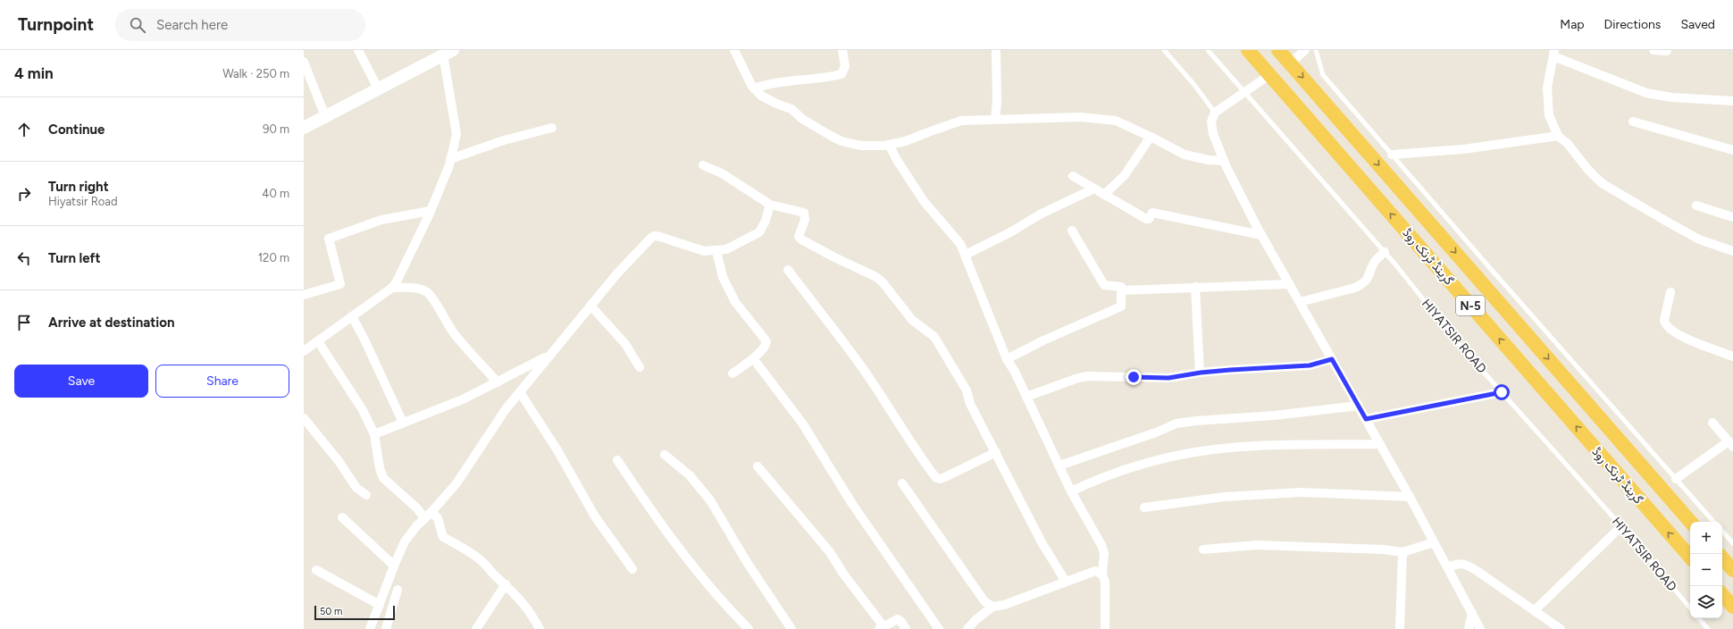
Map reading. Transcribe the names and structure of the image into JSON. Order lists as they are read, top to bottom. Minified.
{"streets":{"highway":["گرینڈ ٹرنک روڈ","N-5"],"lane":["HIYATSIR ROAD"]},"scale_bar":"50 m","page":{"header":"Turnpoint","search":"Search here","nav":["Map","Directions","Saved"],"heading":["4 min","Walk · 250 m"],"list":[["Continue","90 m"],["Turn right","Hiyatsir Road","40 m"],["Turn left","120 m"],"Arrive at destination"],"buttons":["Save","Share"],"map_buttons":["+","−"],"scale":"50 m"}}
